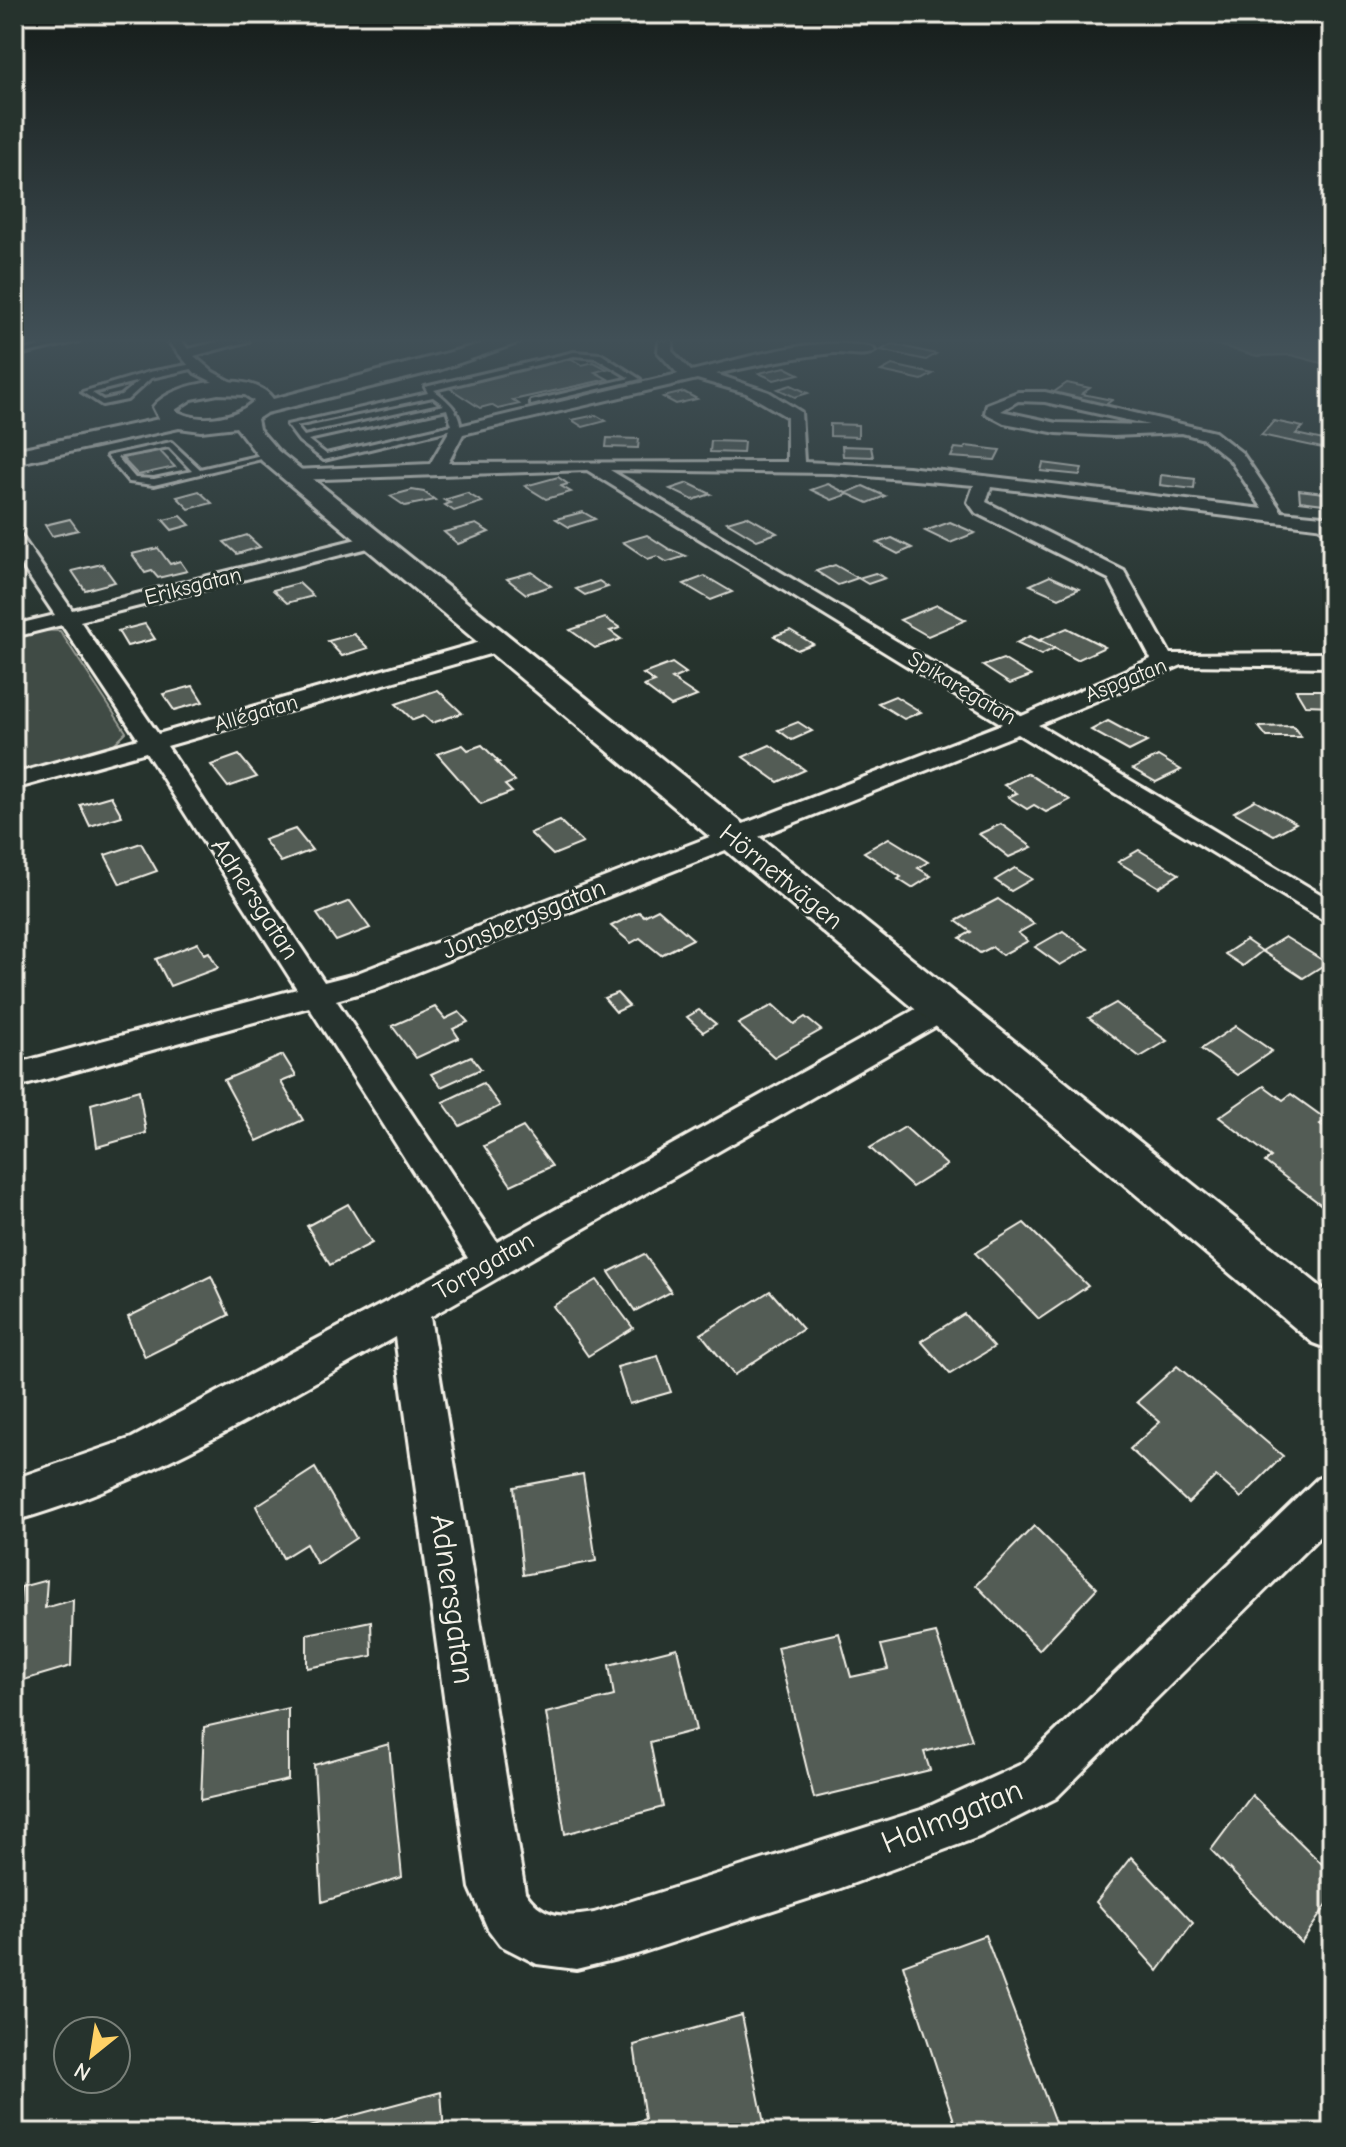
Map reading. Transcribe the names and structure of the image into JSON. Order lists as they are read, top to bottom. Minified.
{"streets":{"street":["Eriksgatan","Aspgatan","Spikaregatan","Allégatan","Hörnettvägen","Adnersgatan","Jonsbergsgatan","Torpgatan","Halmgatan"]},"crossings":[["Eriksgatan","Hörnettvägen"],["Eriksgatan","Adnersgatan"],["Aspgatan","Spikaregatan"],["Aspgatan","Jonsbergsgatan"],["Spikaregatan","Jonsbergsgatan"],["Allégatan","Hörnettvägen"],["Allégatan","Adnersgatan"],["Hörnettvägen","Jonsbergsgatan"],["Hörnettvägen","Torpgatan"],["Adnersgatan","Jonsbergsgatan"],["Adnersgatan","Torpgatan"],["Adnersgatan","Halmgatan"]],"north":"bottom left"}
